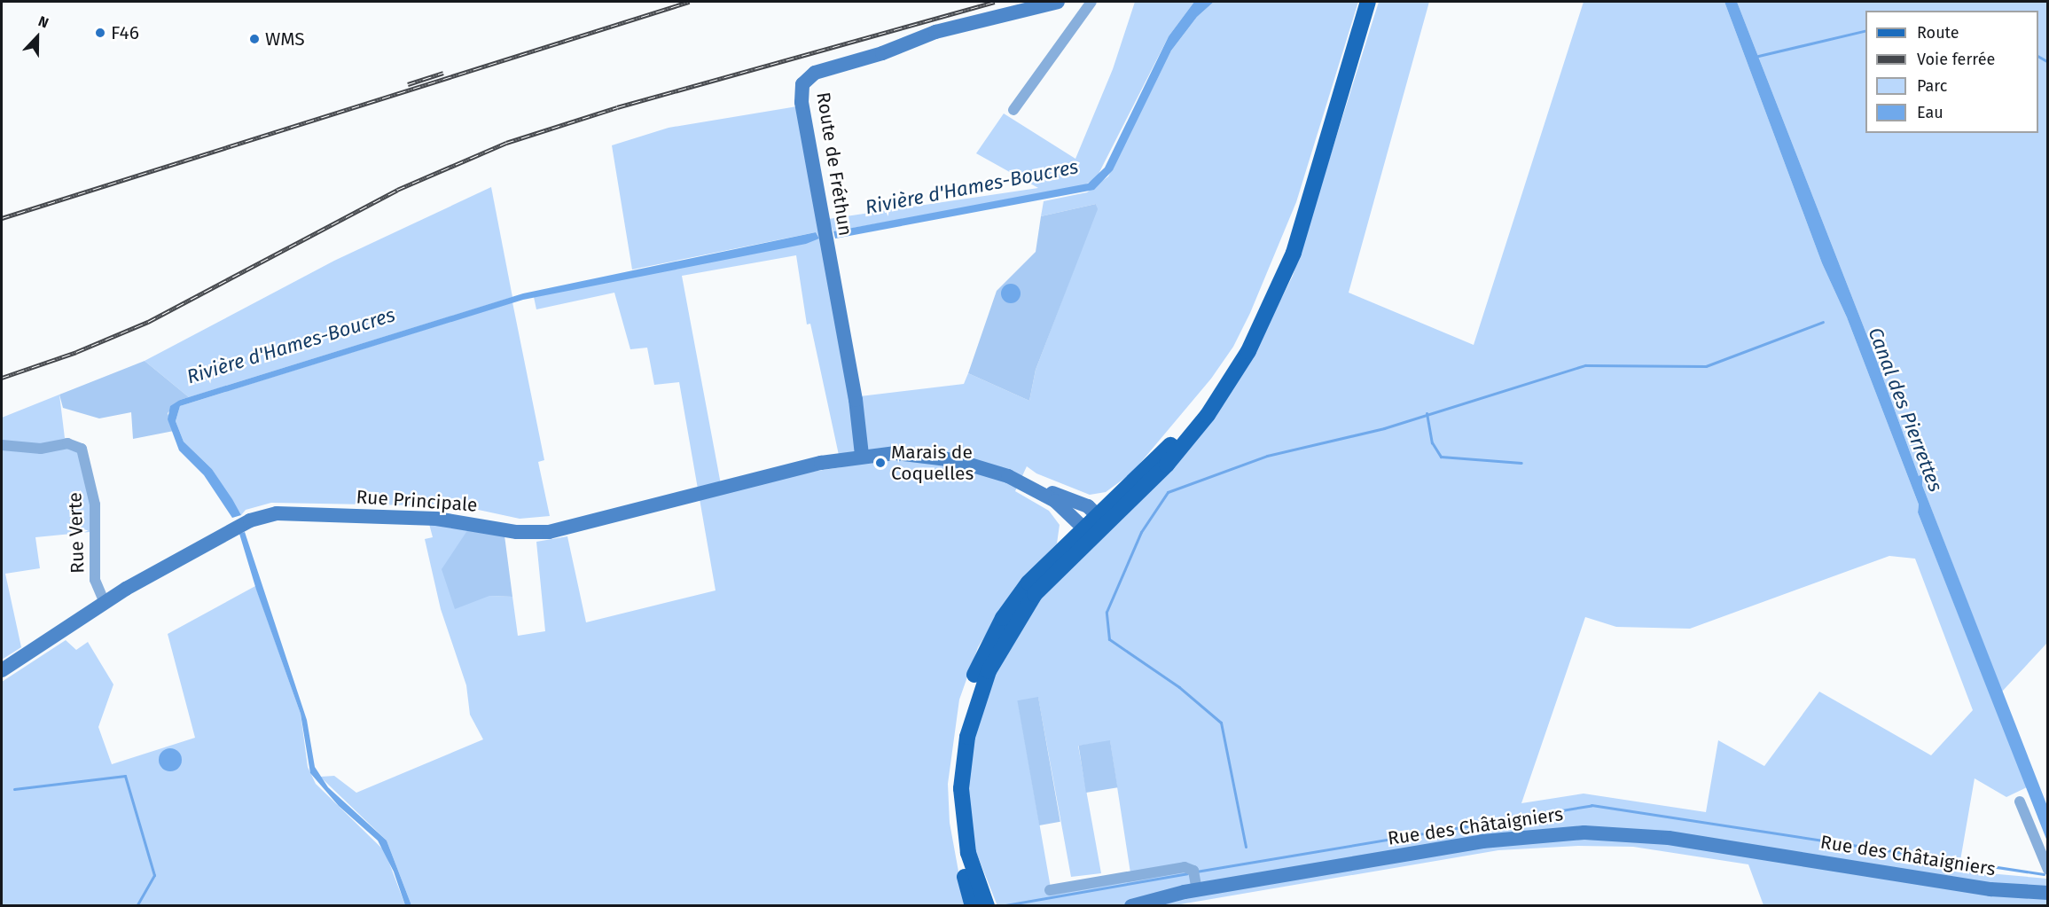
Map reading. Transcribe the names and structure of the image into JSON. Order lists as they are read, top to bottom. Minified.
{"streets":{"street":["Route de Fréthun","Rue Principale","Rue Verte","Rue des Châtaigniers"]},"crossings":[["Route de Fréthun","Rue Principale"],["Rue Principale","Rue Verte"]],"water":["Rivière d'Hames-Boucres","Canal des Pierrettes"],"places":["F46","WMS","Marais de Coquelles"],"legend":["Route","Voie ferrée","Parc","Eau"],"north":"top"}
